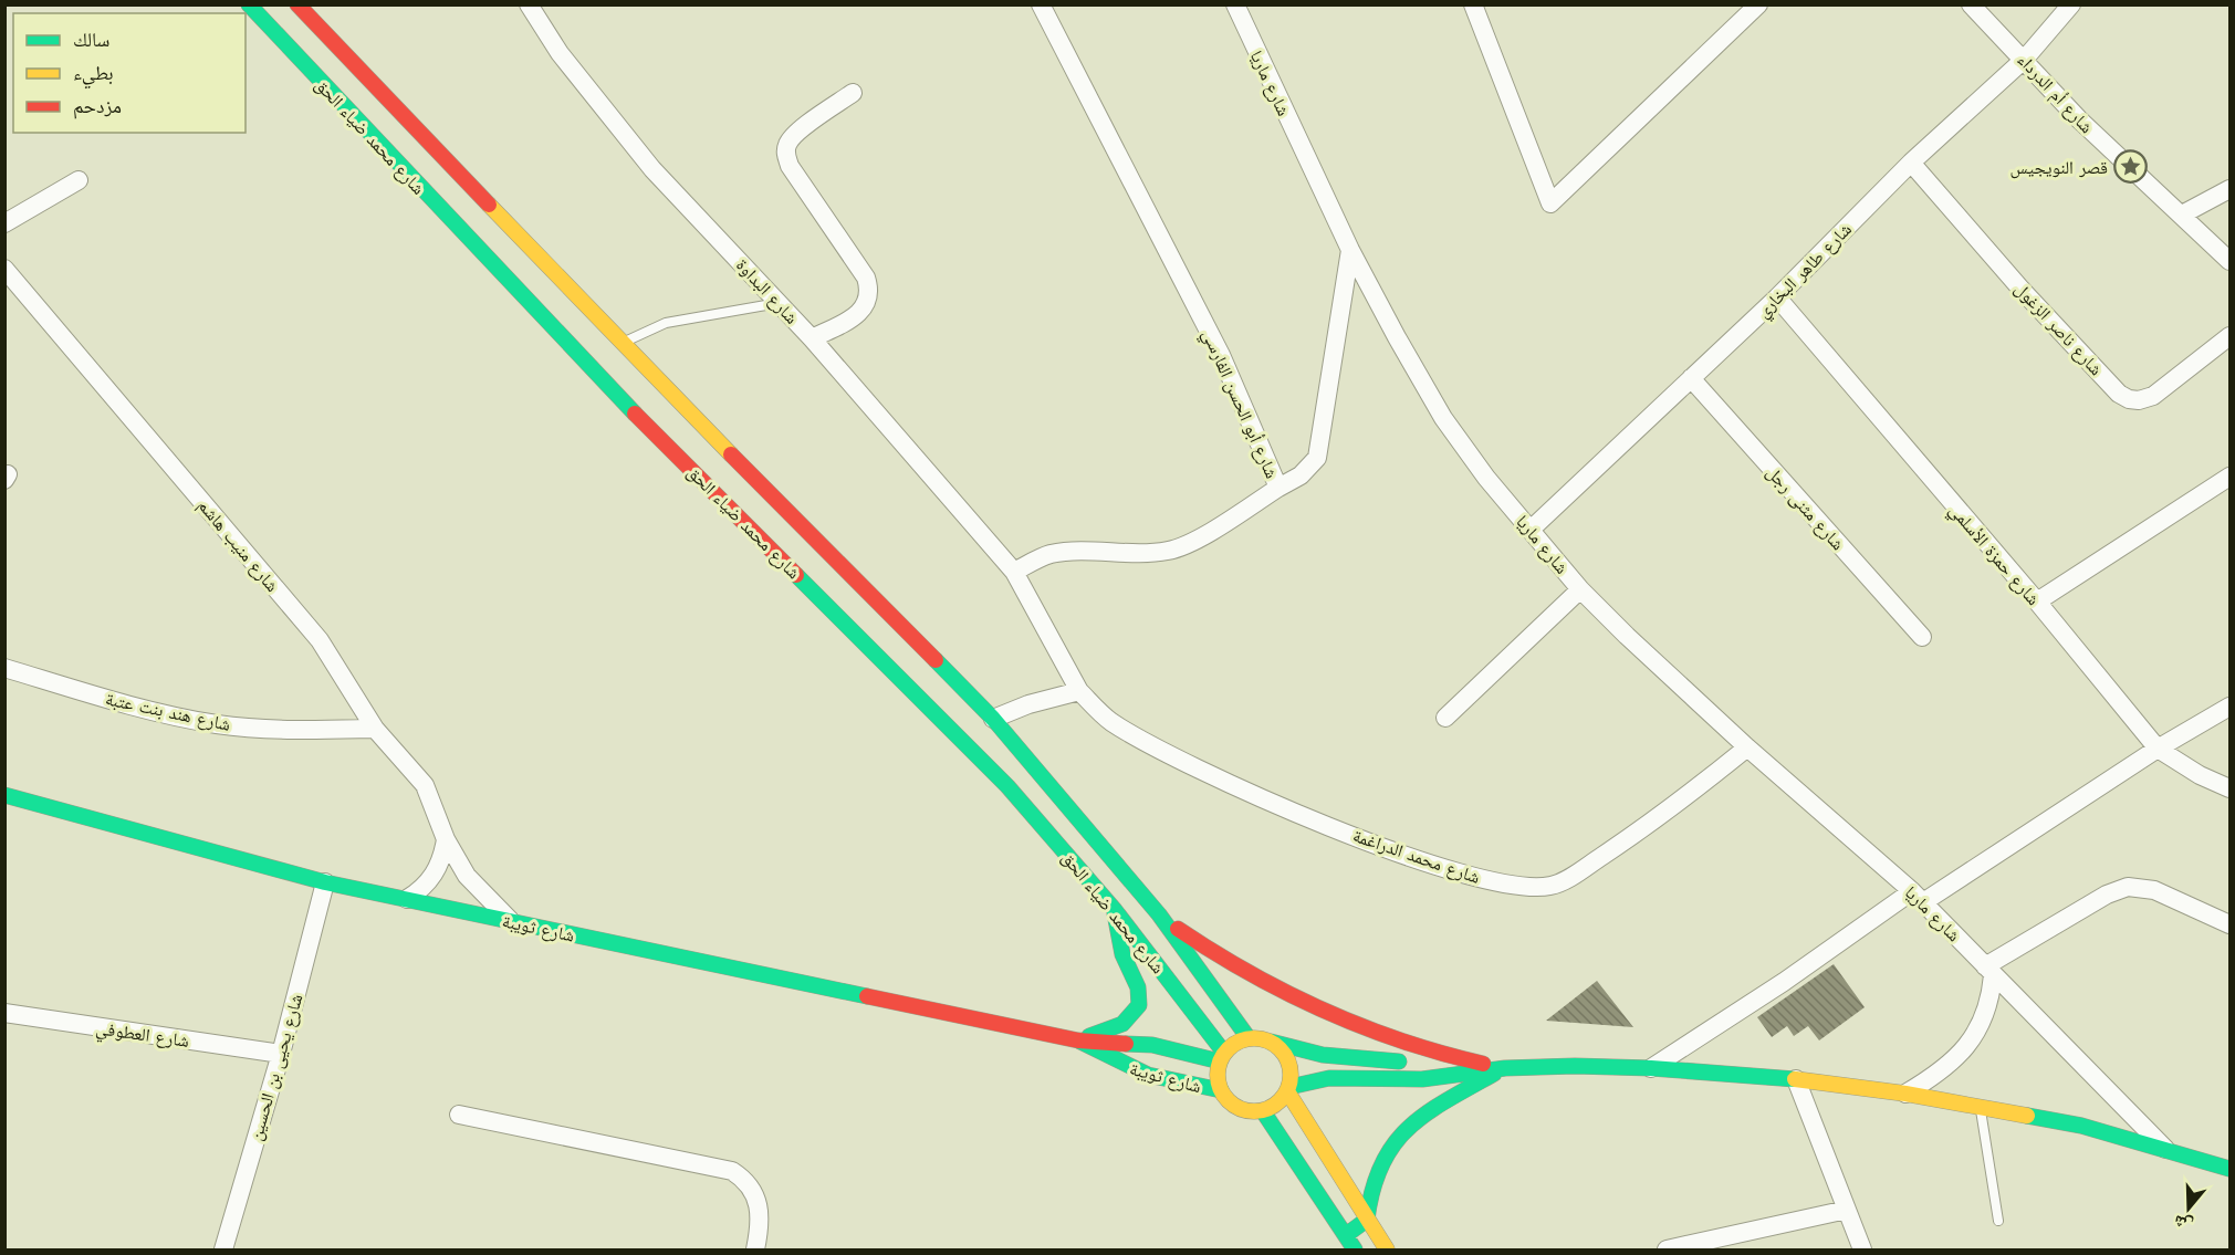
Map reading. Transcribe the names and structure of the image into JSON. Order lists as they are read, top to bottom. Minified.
{"streets":{"main road":["شارع محمد ضياء الحق","شارع ثويبة"],"street":["شارع ماريا","شارع أم الدرداء","شارع طاهر البخاري","شارع البداوة","شارع ناصر الزغول","شارع أبو الحسن الفارسي","شارع مثنى رجل","شارع منيب هاشم","شارع حمزة الأسلمي","شارع هند بنت عتبة","شارع محمد الدراغمة","شارع العطوفي","شارع يحيى بن الحسين"]},"crossings":[["شارع ماريا","شارع طاهر البخاري"],["شارع ماريا","شارع محمد الدراغمة"],["شارع أم الدرداء","شارع طاهر البخاري"],["شارع محمد ضياء الحق","شارع ثويبة"],["شارع طاهر البخاري","شارع ناصر الزغول"],["شارع طاهر البخاري","شارع مثنى رجل"],["شارع طاهر البخاري","شارع حمزة الأسلمي"],["شارع البداوة","شارع أبو الحسن الفارسي"],["شارع منيب هاشم","شارع هند بنت عتبة"],["شارع منيب هاشم","شارع ثويبة"],["شارع ثويبة","شارع يحيى بن الحسين"],["شارع العطوفي","شارع يحيى بن الحسين"]],"places":{"place":["قصر النويجيس"]},"legend":["سالك","بطيء","مزدحم"],"north":"bottom"}
